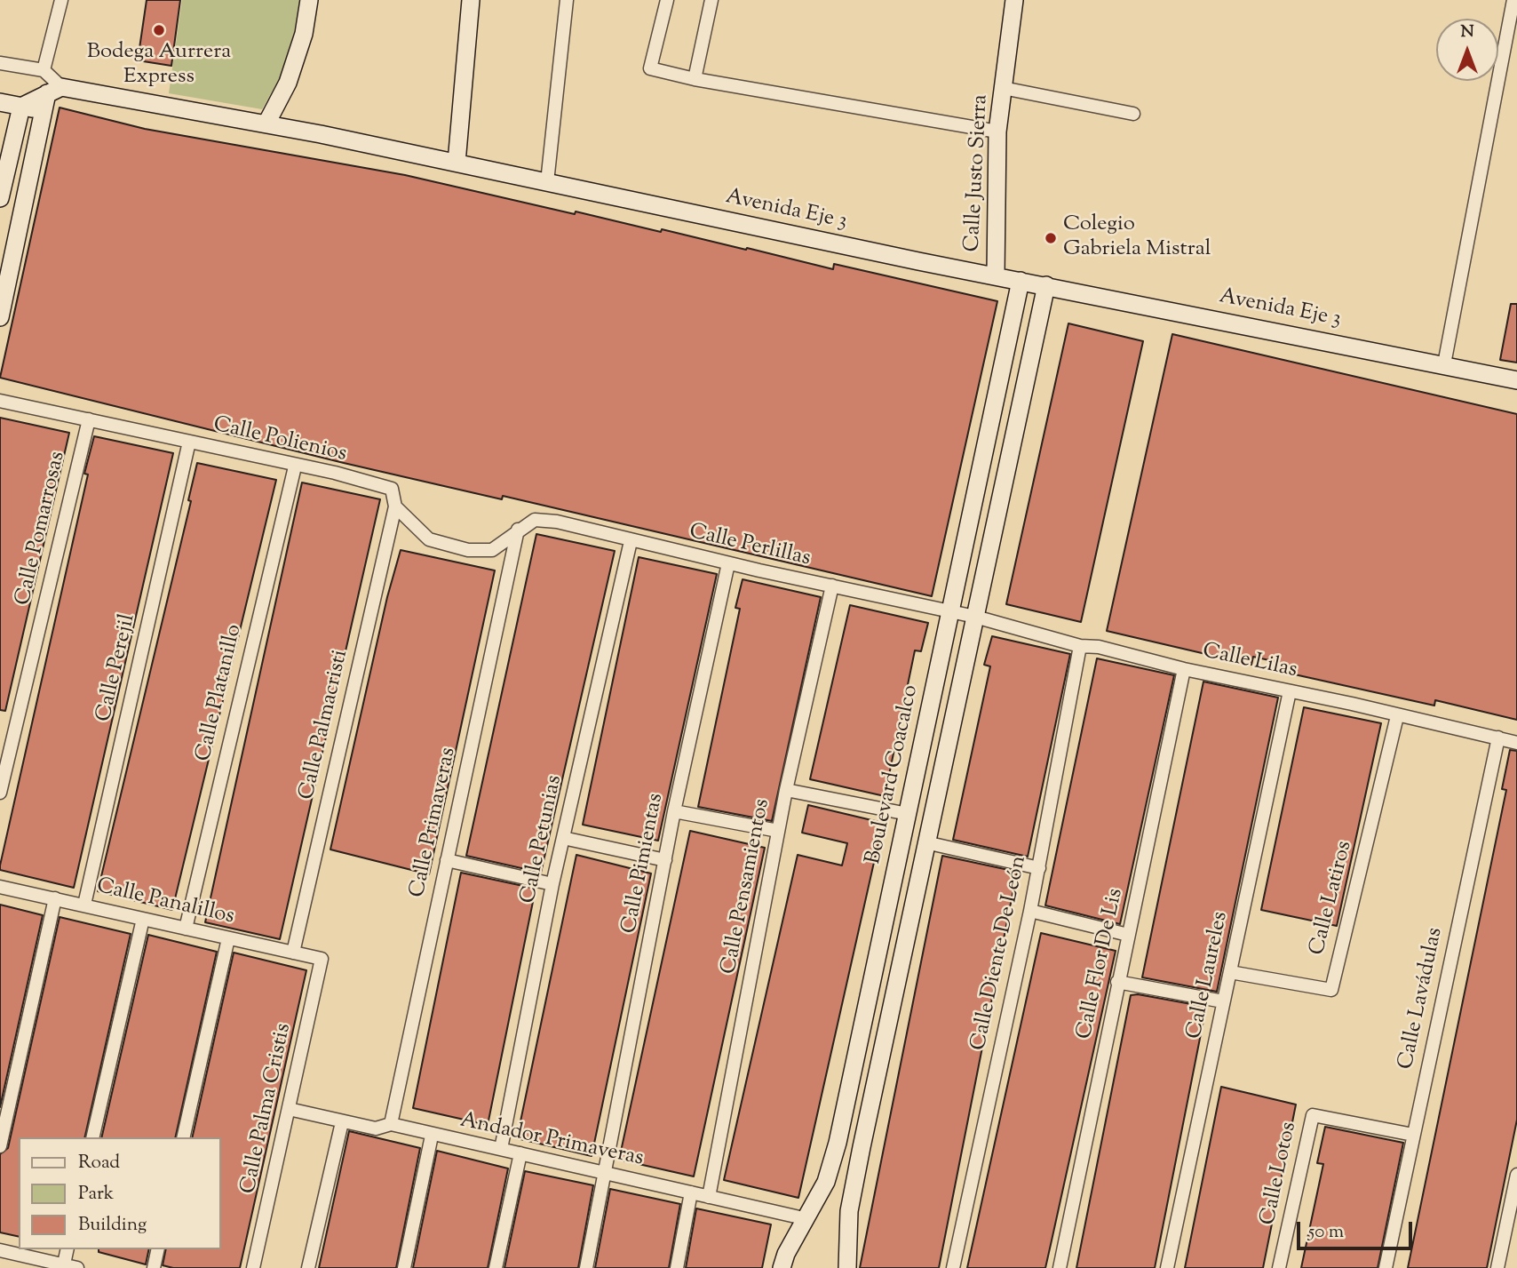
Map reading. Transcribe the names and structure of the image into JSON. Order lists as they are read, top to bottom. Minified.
{"streets":{"main road":["Calle Justo Sierra","Avenida Eje 3","Boulevard Coacalco"],"street":["Calle Polienios","Calle Pomarrosas","Calle Perlillas","Calle Lilas","Calle Perejil","Calle Platanillo","Calle Palmacristi","Calle Primaveras","Calle Petunias","Calle Pimientas","Calle Pensamientos","Calle Latiros","Calle Panalillos","Calle Diente De León","Calle Flor De Lis","Calle Laureles","Calle Lavádulas","Calle Palma Cristis","Andador Primaveras","Calle Lotos"]},"crossings":[["Calle Justo Sierra","Avenida Eje 3"],["Avenida Eje 3","Boulevard Coacalco"],["Calle Polienios","Calle Pomarrosas"],["Calle Polienios","Calle Perlillas"],["Calle Polienios","Calle Perejil"],["Calle Polienios","Calle Platanillo"],["Calle Polienios","Calle Palmacristi"],["Calle Polienios","Calle Primaveras"],["Calle Perlillas","Calle Lilas"],["Calle Perlillas","Boulevard Coacalco"],["Calle Perlillas","Calle Primaveras"],["Calle Perlillas","Calle Petunias"],["Calle Perlillas","Calle Pimientas"],["Calle Perlillas","Calle Pensamientos"],["Calle Lilas","Boulevard Coacalco"],["Calle Lilas","Calle Latiros"],["Calle Lilas","Calle Diente De León"],["Calle Lilas","Calle Flor De Lis"],["Calle Lilas","Calle Laureles"],["Calle Lilas","Calle Lavádulas"],["Calle Perejil","Calle Panalillos"],["Calle Platanillo","Calle Panalillos"],["Calle Palmacristi","Calle Panalillos"],["Boulevard Coacalco","Andador Primaveras"],["Calle Primaveras","Andador Primaveras"],["Calle Petunias","Andador Primaveras"],["Calle Pimientas","Andador Primaveras"],["Calle Pensamientos","Andador Primaveras"],["Calle Latiros","Calle Laureles"],["Calle Panalillos","Calle Palma Cristis"],["Calle Lavádulas","Calle Lotos"],["Calle Palma Cristis","Andador Primaveras"]],"places":["Bodega Aurrera Express","Colegio Gabriela Mistral"],"legend":["Road","Park","Building"],"scale_bar":"50 m","north":"top"}
